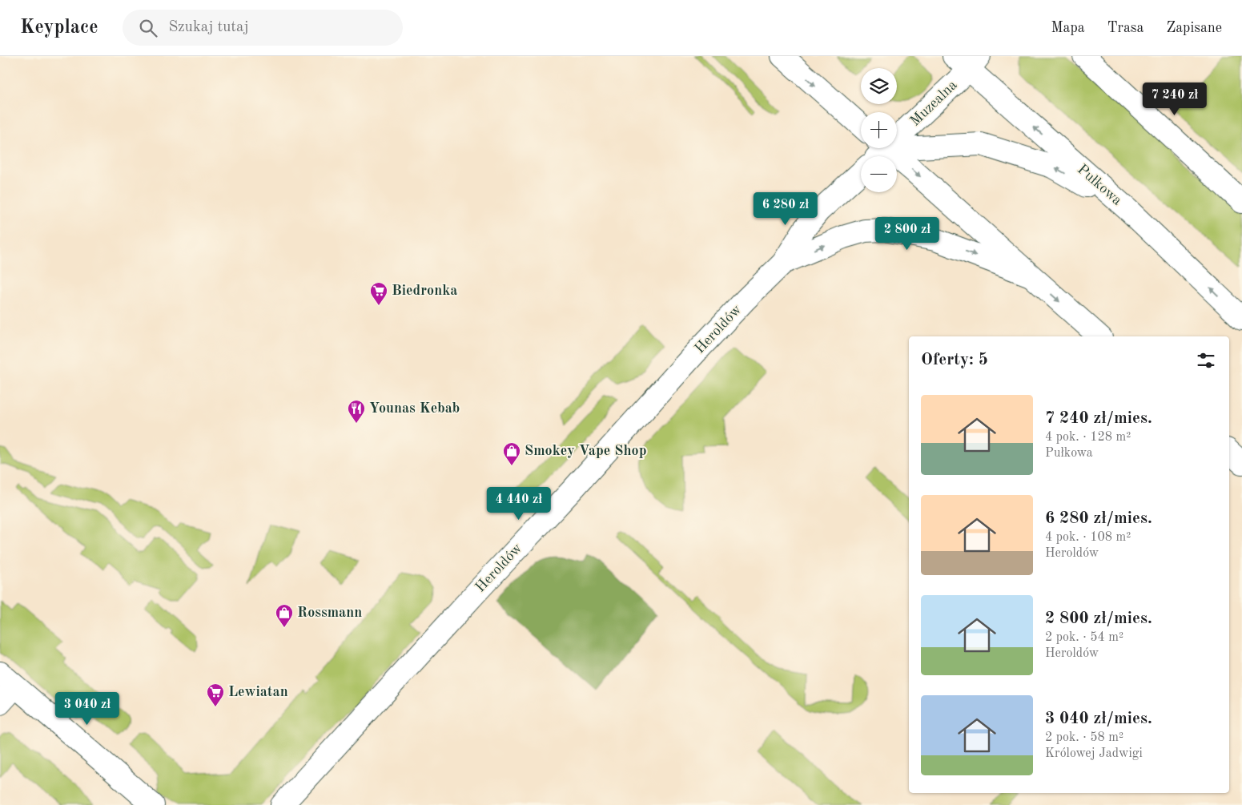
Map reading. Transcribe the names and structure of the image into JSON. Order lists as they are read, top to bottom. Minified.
{"streets":{"main road":["Muzealna","Pułkowa","Heroldów"]},"crossings":[["Muzealna","Pułkowa"]],"places":{"supermarket":["Biedronka","Lewiatan"],"restaurant":["Younas Kebab"],"shop":["Smokey Vape Shop","Rossmann"]},"page":{"header":"Keyplace","search":"Szukaj tutaj","nav":["Mapa","Trasa","Zapisane"],"map_buttons":["+","−"],"price":["7 240 zł","6 280 zł","2 800 zł","4 440 zł","3 040 zł"],"heading":"Oferty: 5","list":[{"name":"7 240 zł/mies.","note":"4 pok. · 128 m² · Pułkowa"},{"name":"6 280 zł/mies.","note":"4 pok. · 108 m² · Heroldów"},{"name":"2 800 zł/mies.","note":"2 pok. · 54 m² · Heroldów"},{"name":"3 040 zł/mies.","note":"2 pok. · 58 m² · Królowej Jadwigi"}]}}
